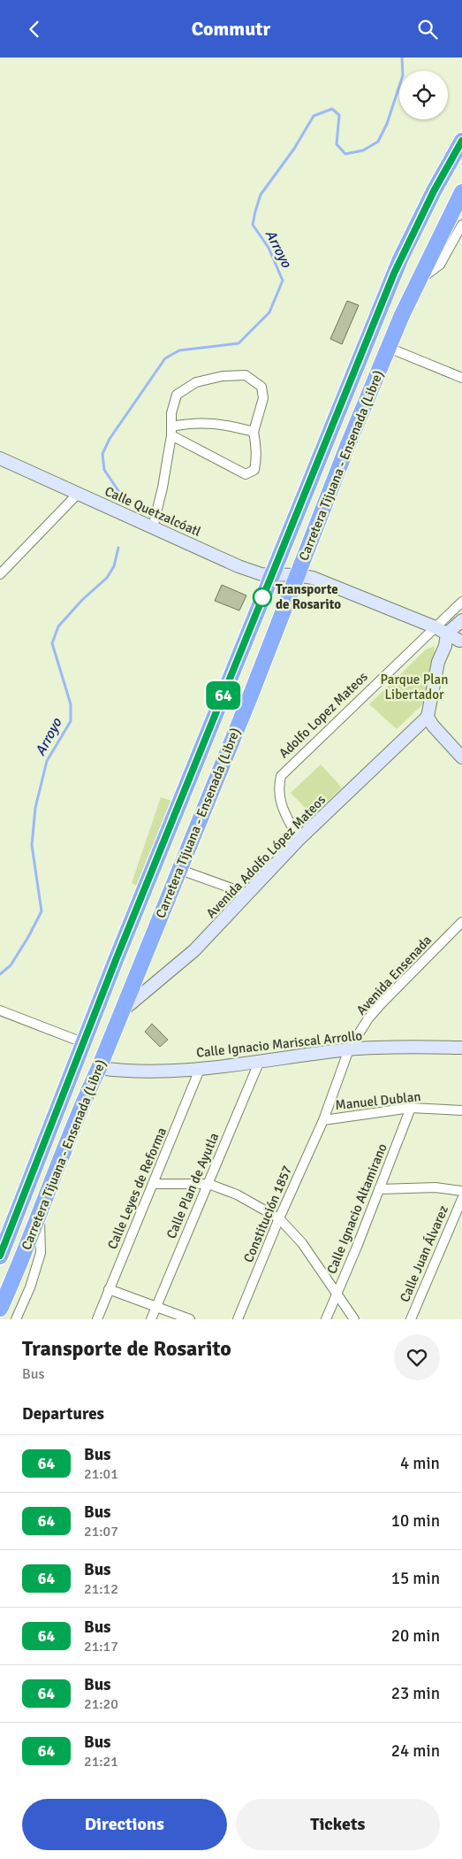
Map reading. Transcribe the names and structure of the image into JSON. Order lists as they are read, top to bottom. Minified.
{"streets":{"highway":["Carretera Tijuana - Ensenada (Libre)"],"street":["Calle Quetzalcóatl","Adolfo Lopez Mateos","Avenida Adolfo López Mateos","Avenida Ensenada","Calle Ignacio Mariscal Arrollo","Manuel Dublan","Calle Plan de Ayutla","Calle Leyes de Reforma","Calle Ignacio Altamirano","Constitución 1857","Calle Juan Álvarez"]},"crossings":[["Carretera Tijuana - Ensenada (Libre)","Calle Quetzalcóatl"],["Carretera Tijuana - Ensenada (Libre)","Avenida Adolfo López Mateos"],["Carretera Tijuana - Ensenada (Libre)","Calle Ignacio Mariscal Arrollo"],["Adolfo Lopez Mateos","Avenida Adolfo López Mateos"],["Avenida Ensenada","Calle Ignacio Mariscal Arrollo"],["Avenida Ensenada","Manuel Dublan"],["Avenida Ensenada","Constitución 1857"],["Calle Ignacio Mariscal Arrollo","Calle Plan de Ayutla"],["Calle Ignacio Mariscal Arrollo","Calle Leyes de Reforma"],["Manuel Dublan","Calle Ignacio Altamirano"],["Manuel Dublan","Constitución 1857"]],"water":["Arroyo"],"parks":["Parque Plan Libertador"],"places":["Transporte de Rosarito"],"lines":["bus line 64"],"page":{"header":"Commutr","on_map":"64","heading":[["Transporte de Rosarito","Bus"],"Departures"],"list":[{"mark":"64","name":"Bus","note":"21:01","value":"4 min"},{"mark":"64","name":"Bus","note":"21:07","value":"10 min"},{"mark":"64","name":"Bus","note":"21:12","value":"15 min"},{"mark":"64","name":"Bus","note":"21:17","value":"20 min"},{"mark":"64","name":"Bus","note":"21:20","value":"23 min"},{"mark":"64","name":"Bus","note":"21:21","value":"24 min"}],"buttons":["Directions","Tickets"]}}
